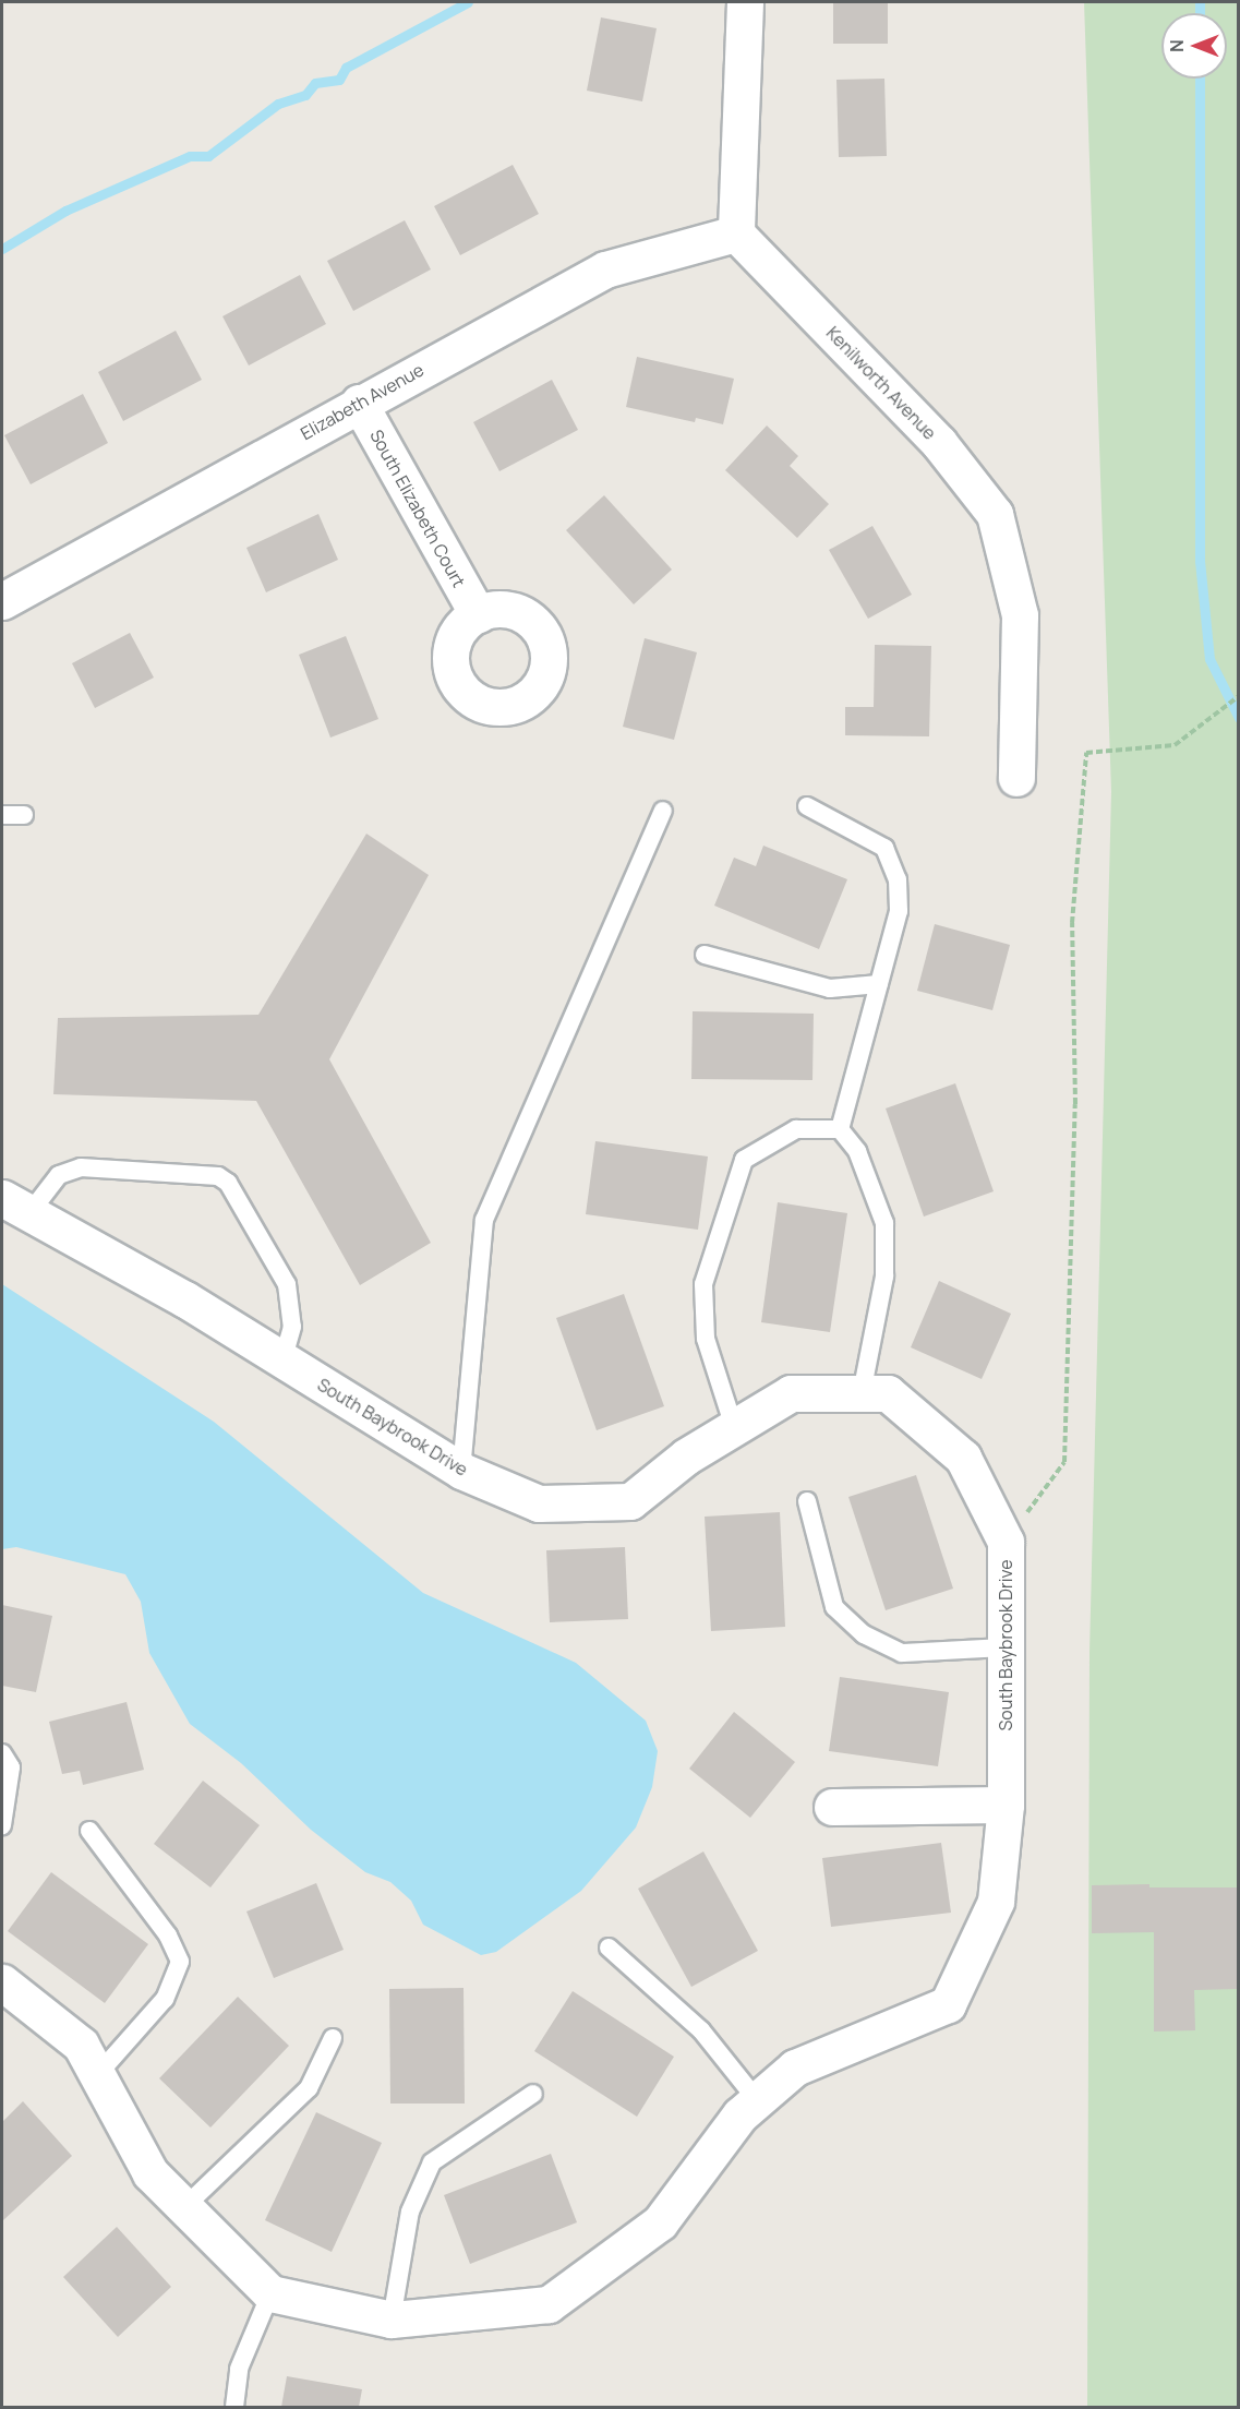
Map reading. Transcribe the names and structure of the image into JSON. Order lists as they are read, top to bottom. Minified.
{"streets":{"street":["Kenilworth Avenue","Elizabeth Avenue","South Elizabeth Court","South Baybrook Drive"]},"crossings":[["Kenilworth Avenue","Elizabeth Avenue"],["Elizabeth Avenue","South Elizabeth Court"]],"north":"left"}
